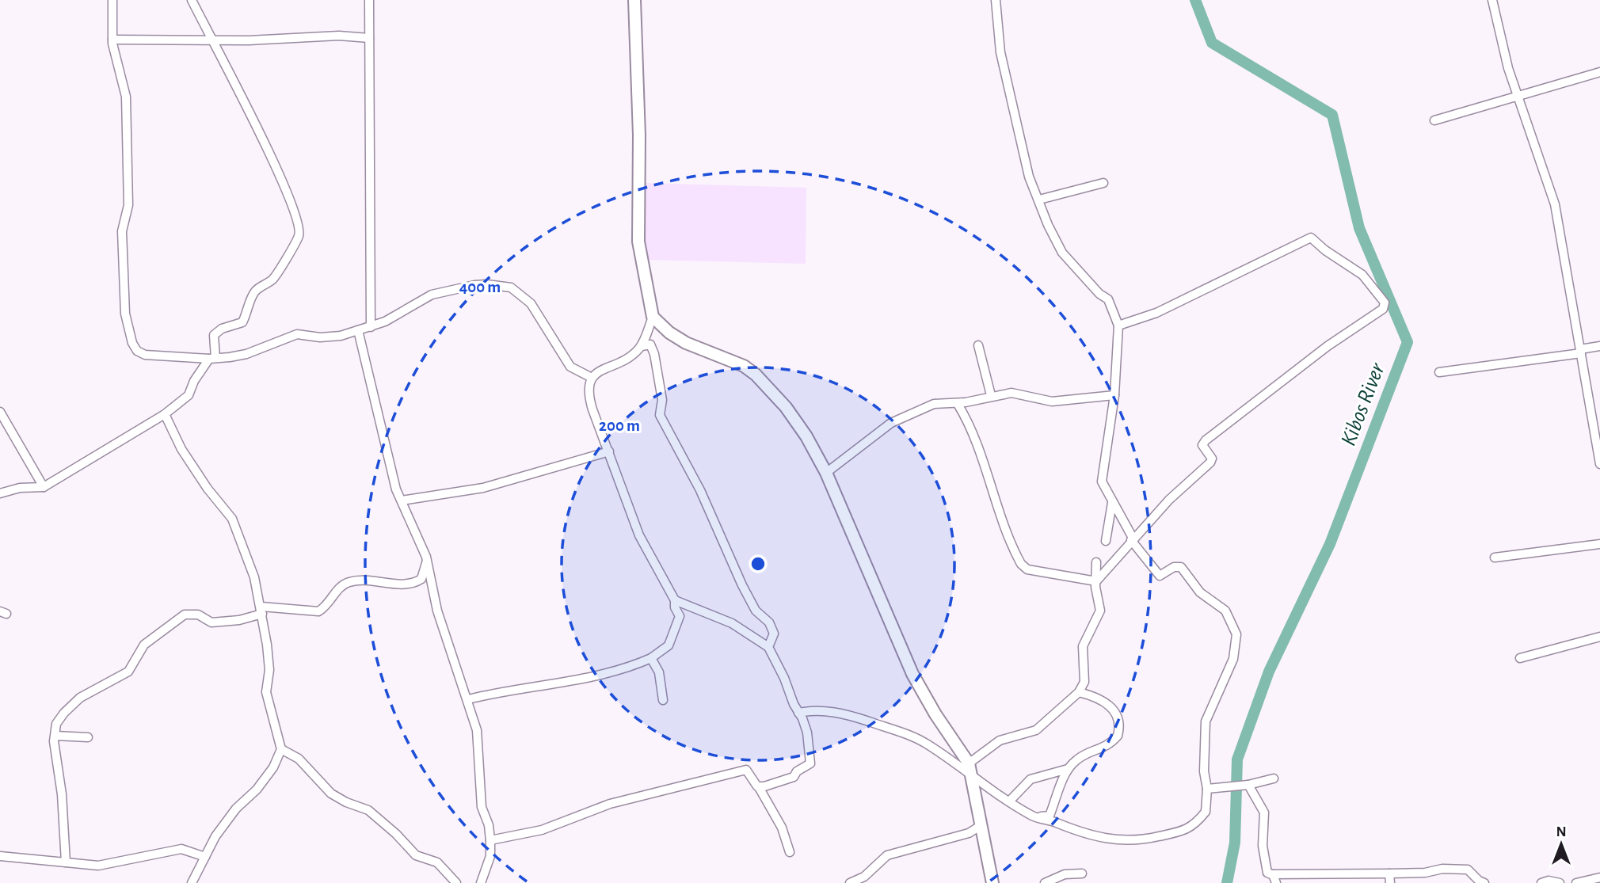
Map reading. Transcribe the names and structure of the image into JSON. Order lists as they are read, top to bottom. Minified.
{"water":["Kibos River"],"north":"top","rings":["400 m","200 m"]}
